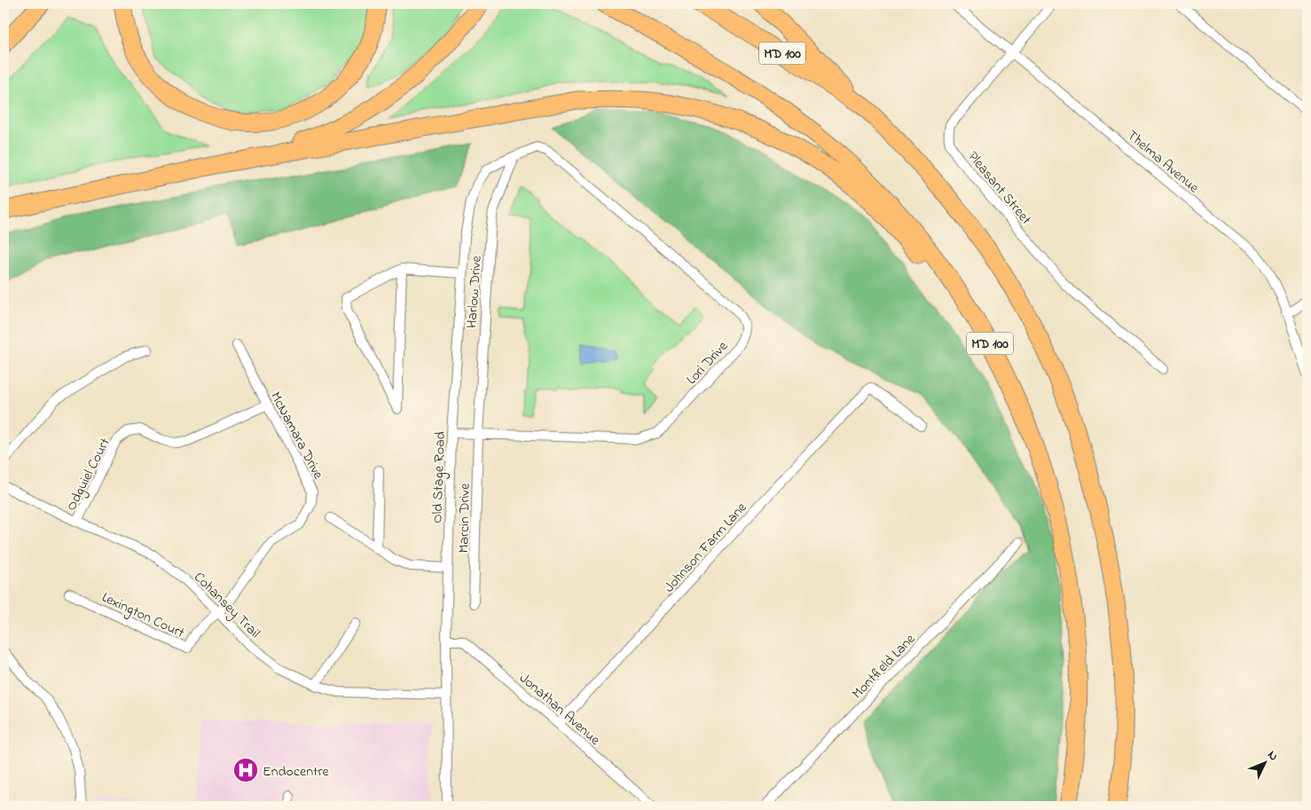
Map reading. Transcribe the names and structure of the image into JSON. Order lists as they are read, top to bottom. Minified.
{"streets":{"highway":["MD 100"],"street":["Thelma Avenue","Pleasant Street","Harlow Drive","Lori Drive","McNamara Drive","Odguiel Court","Old Stage Road","Marcin Drive","Johnson Farm Lane","Cohansey Trail","Lexington Court","Montfield Lane","Jonathan Avenue"]},"crossings":[["Thelma Avenue","Pleasant Street"],["Harlow Drive","Lori Drive"],["Harlow Drive","Marcin Drive"],["Lori Drive","Old Stage Road"],["Lori Drive","Marcin Drive"],["McNamara Drive","Odguiel Court"],["McNamara Drive","Cohansey Trail"],["McNamara Drive","Lexington Court"],["Odguiel Court","Cohansey Trail"],["Old Stage Road","Cohansey Trail"],["Old Stage Road","Jonathan Avenue"],["Johnson Farm Lane","Jonathan Avenue"],["Cohansey Trail","Lexington Court"]],"places":{"hospital":["Endocentre"]},"north":"top right"}
